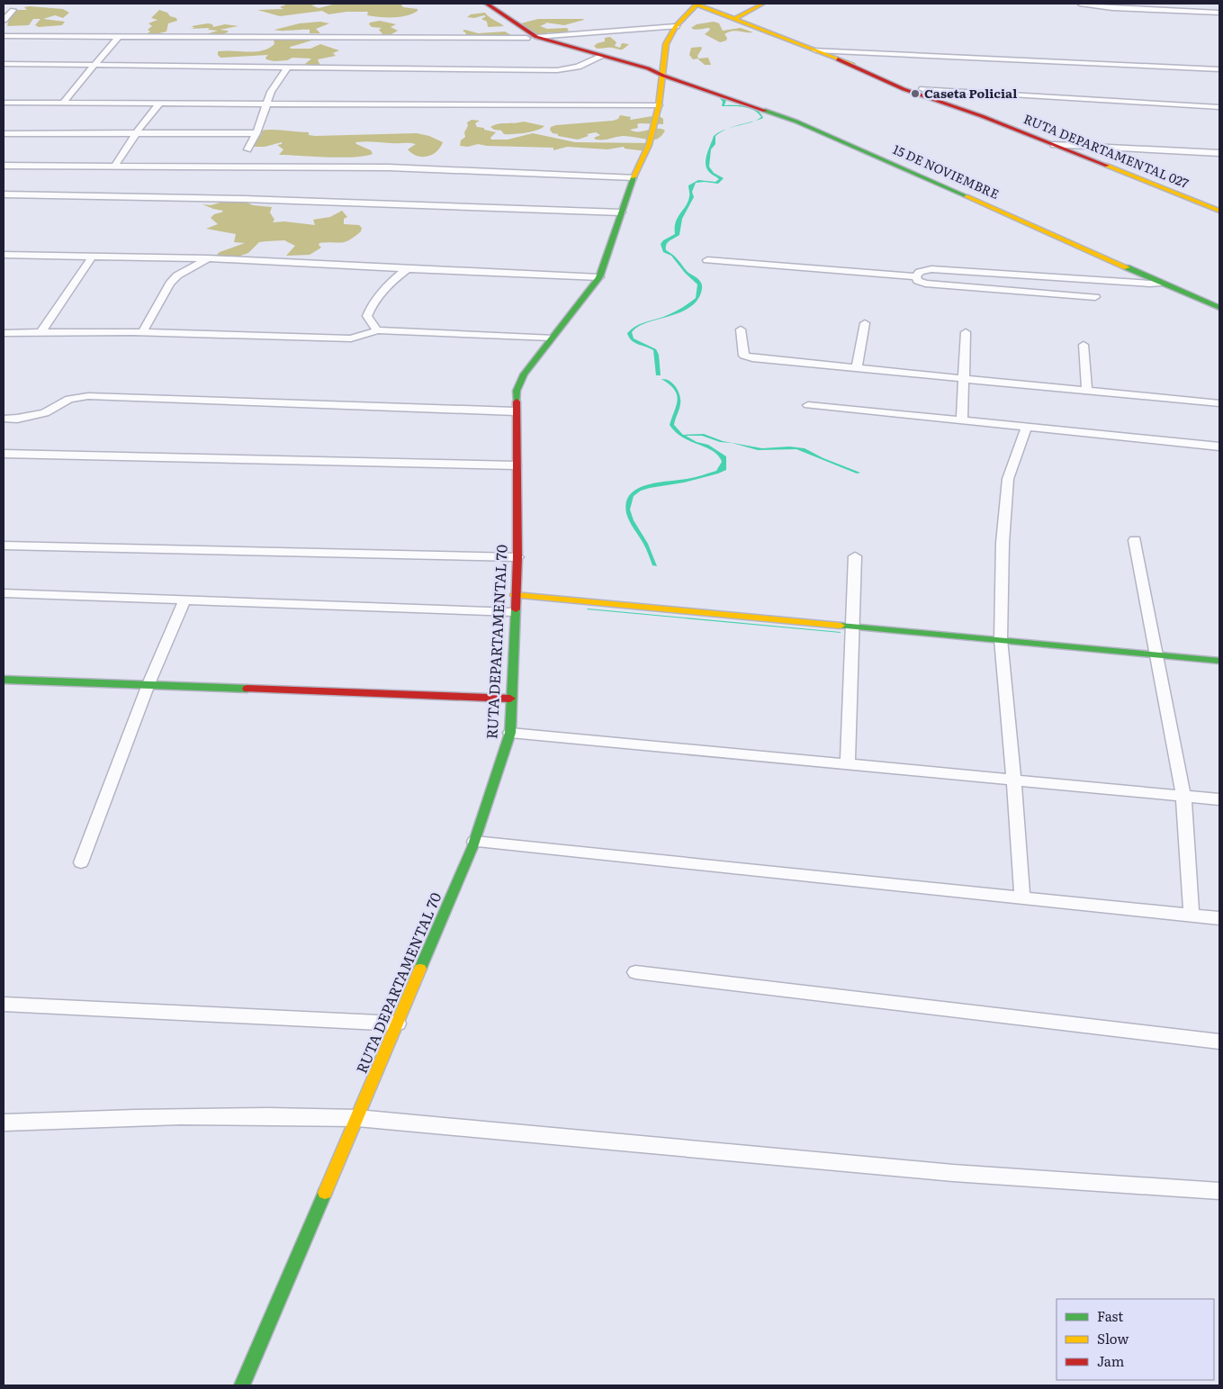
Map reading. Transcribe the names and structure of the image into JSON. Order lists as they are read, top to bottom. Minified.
{"streets":{"main road":["RUTA DEPARTAMENTAL 027","15 DE NOVIEMBRE","RUTA DEPARTAMENTAL 70"]},"crossings":[["RUTA DEPARTAMENTAL 027","RUTA DEPARTAMENTAL 70"],["15 DE NOVIEMBRE","RUTA DEPARTAMENTAL 70"]],"places":["Caseta Policial"],"legend":["Fast","Slow","Jam"]}
